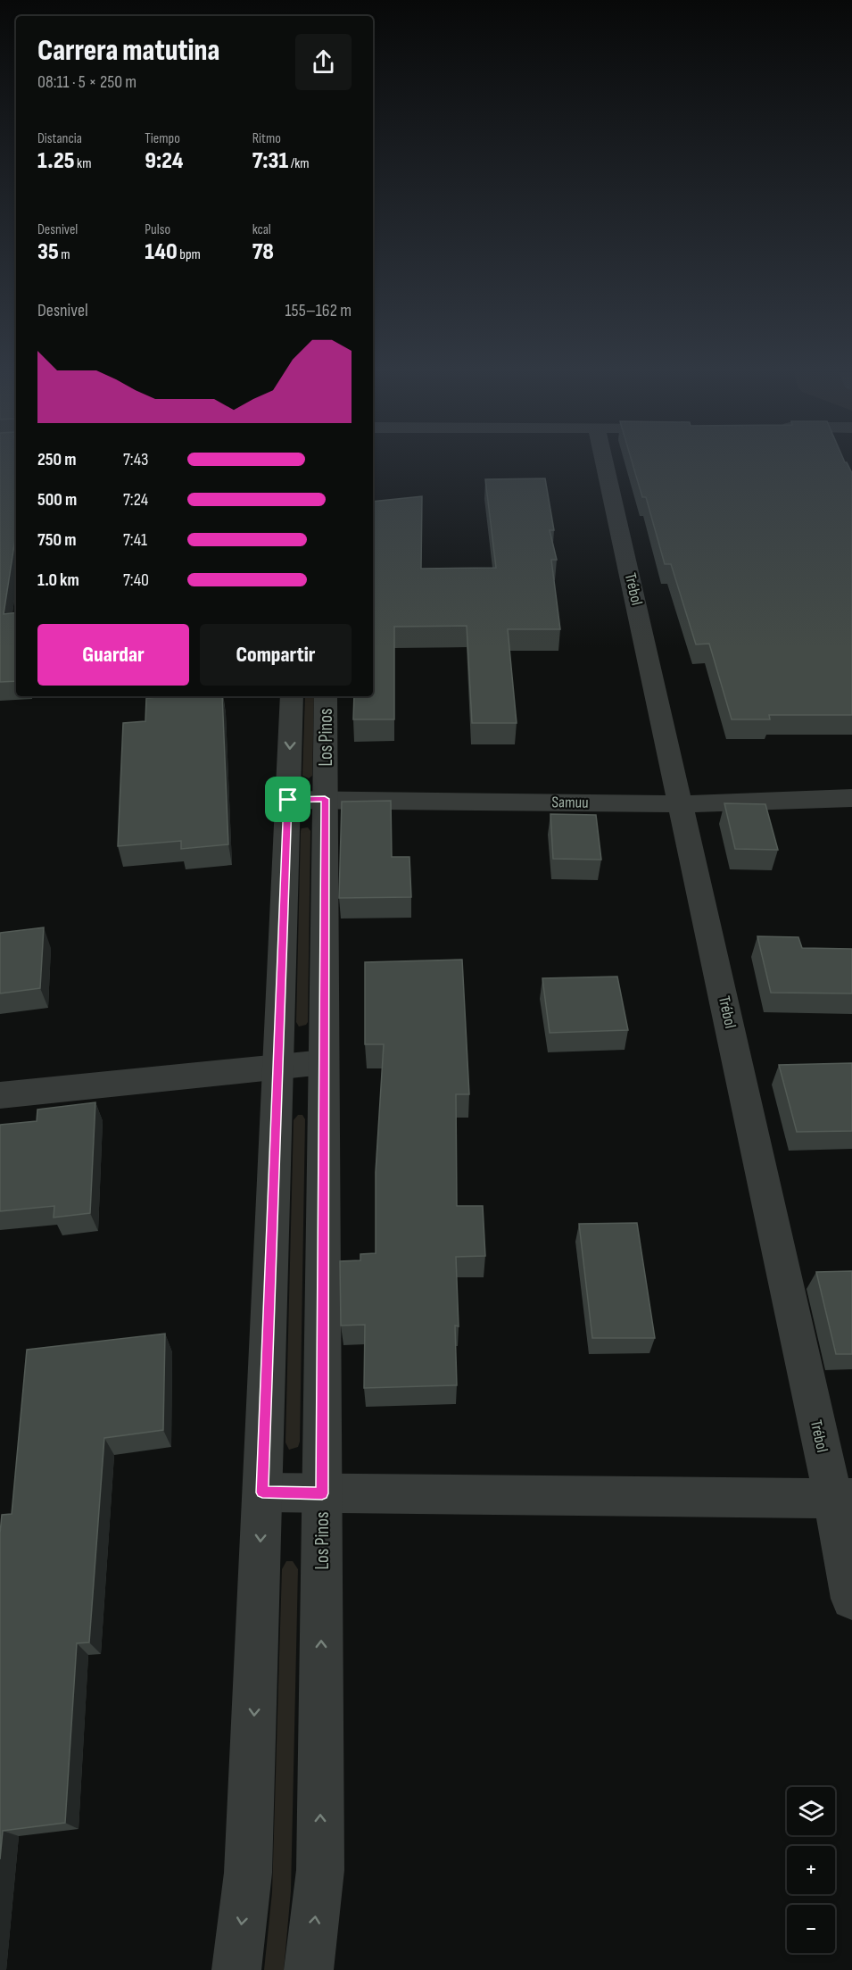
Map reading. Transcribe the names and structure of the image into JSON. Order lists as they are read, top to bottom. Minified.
{"streets":{"street":["Trébol","Los Pinos","Samuu"]},"crossings":[["Trébol","Samuu"],["Los Pinos","Samuu"]],"page":{"heading":["Carrera matutina","08:11 · 5 × 250 m"],"stats":[["Distancia","1.25 km"],["Tiempo","9:24"],["Ritmo","7:31 /km"],["Desnivel","35 m"],["Pulso","140 bpm"],["kcal","78"]],"chart":["Desnivel","155–162 m"],"list":[{"name":"250 m","note":"7:43"},{"name":"500 m","note":"7:24"},{"name":"750 m","note":"7:41"},{"name":"1.0 km","note":"7:40"}],"buttons":["Guardar","Compartir"],"map_buttons":["+","−"]}}
